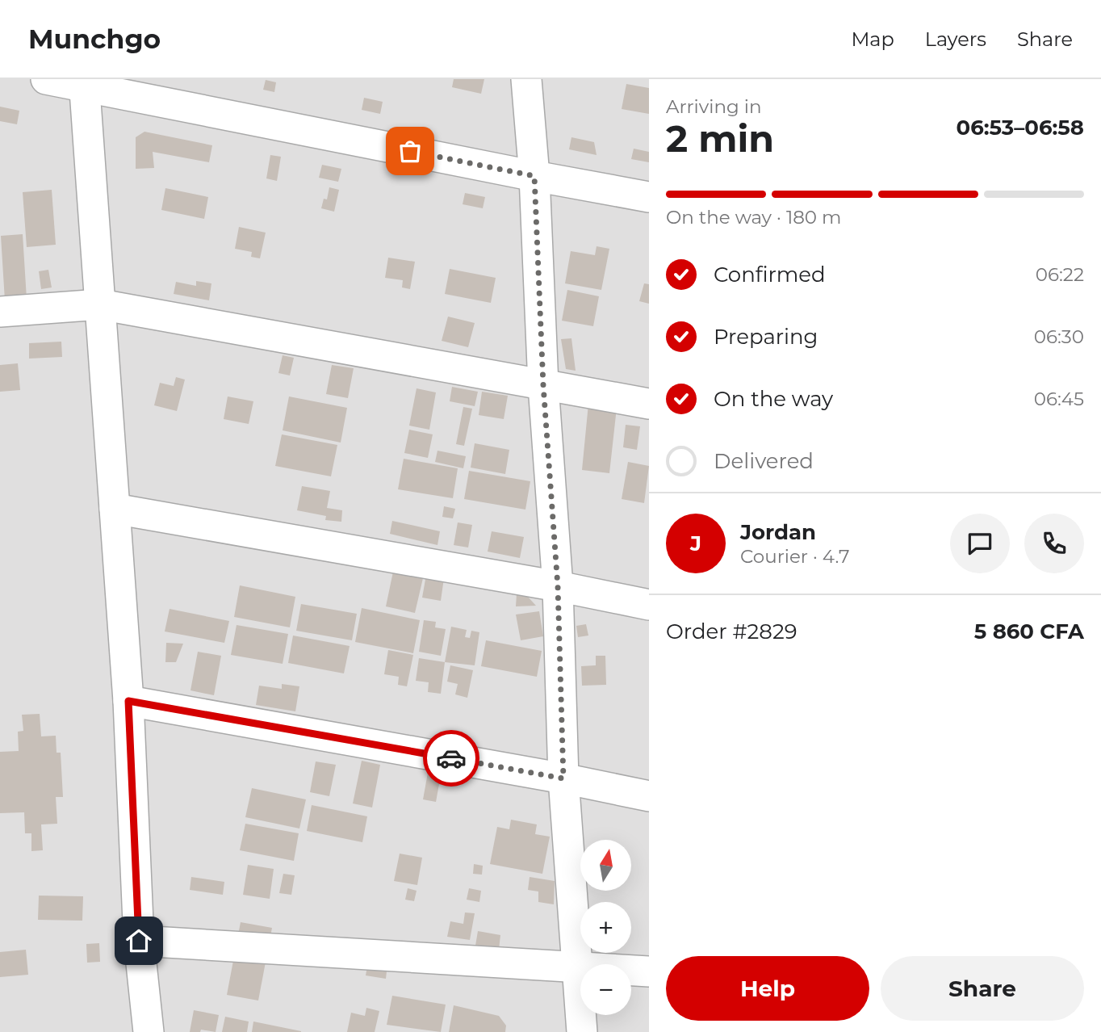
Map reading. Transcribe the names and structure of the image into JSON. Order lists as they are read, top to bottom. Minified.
{"north":"top","page":{"header":"Munchgo","nav":["Map","Layers","Share"],"heading":["2 min","Arriving in","06:53–06:58"],"panel":["Jordan","Courier · 4.7","Order #2829","5 860 CFA"],"bar":"On the way · 180 m","list":[["Confirmed","06:22"],["Preparing","06:30"],["On the way","06:45"],"Delivered"],"round":"J","map_buttons":["+","−"],"buttons":["Help","Share"]}}
